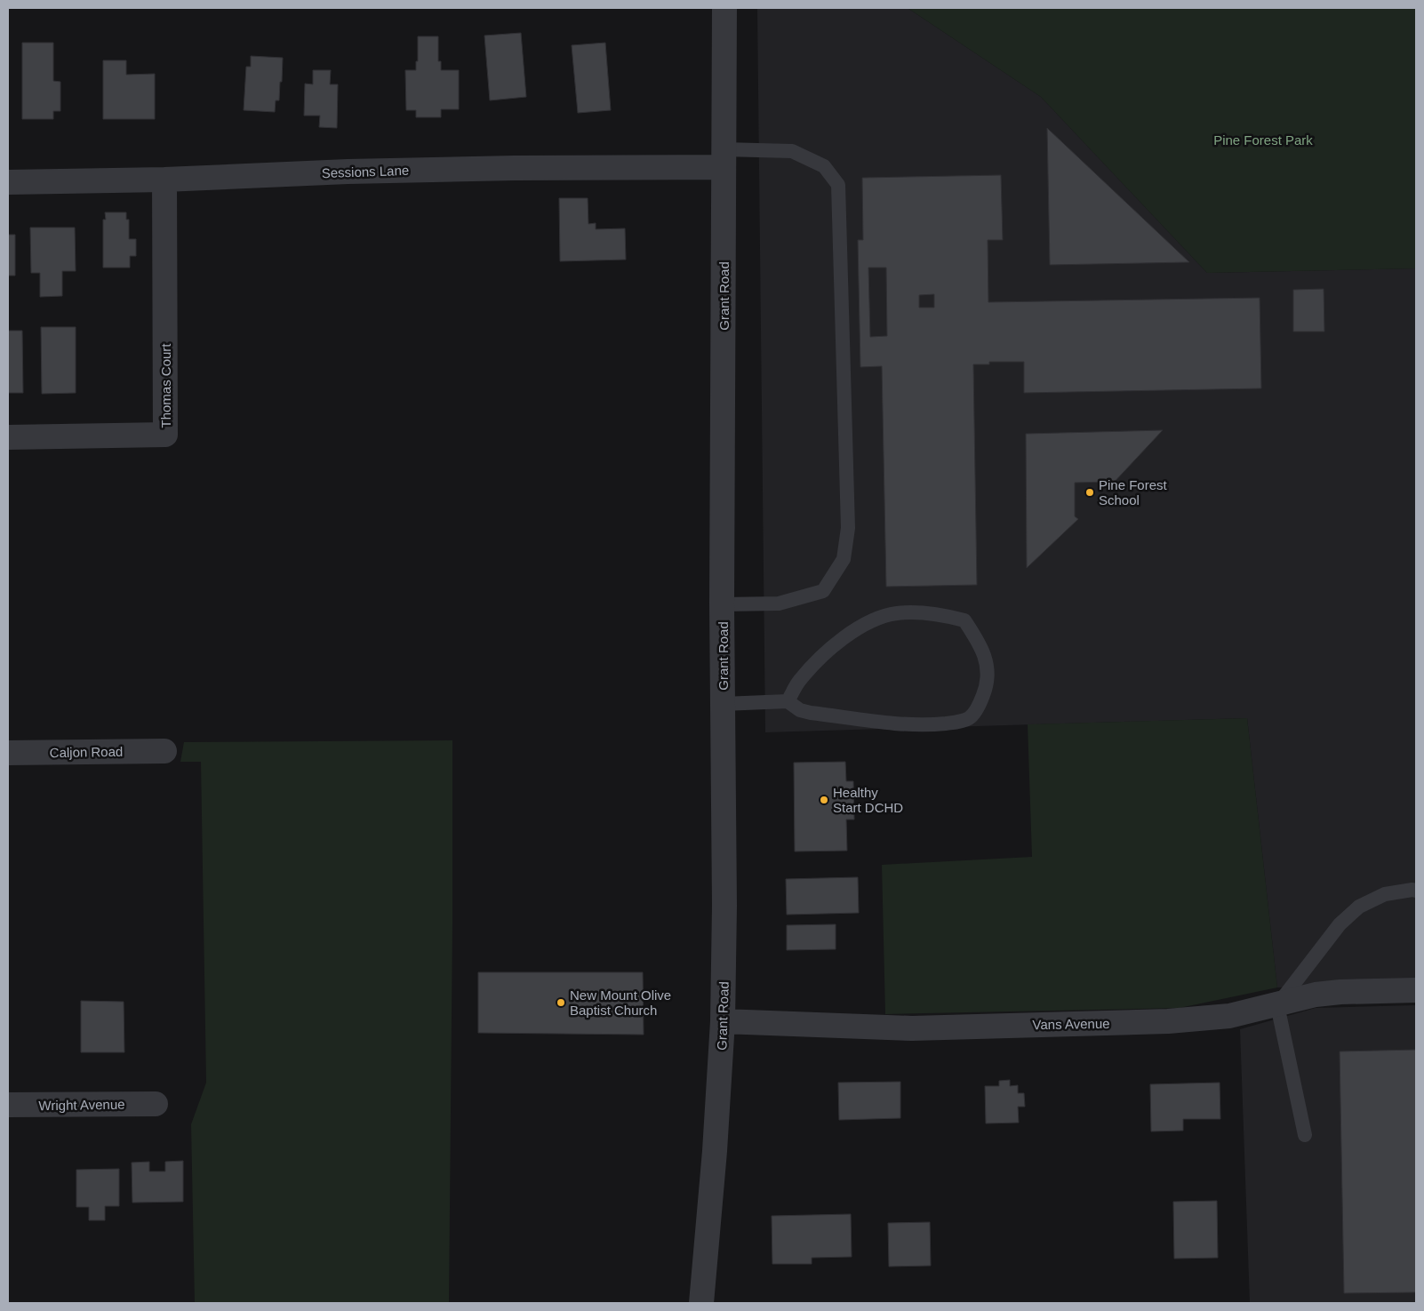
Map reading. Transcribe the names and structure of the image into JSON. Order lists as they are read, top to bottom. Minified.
{"streets":{"street":["Sessions Lane","Grant Road","Thomas Court","Caljon Road","Vans Avenue","Wright Avenue"]},"crossings":[["Sessions Lane","Grant Road"],["Sessions Lane","Thomas Court"],["Grant Road","Vans Avenue"]],"parks":["Pine Forest Park"],"places":["Pine Forest School","Healthy Start DCHD","New Mount Olive Baptist Church"]}
